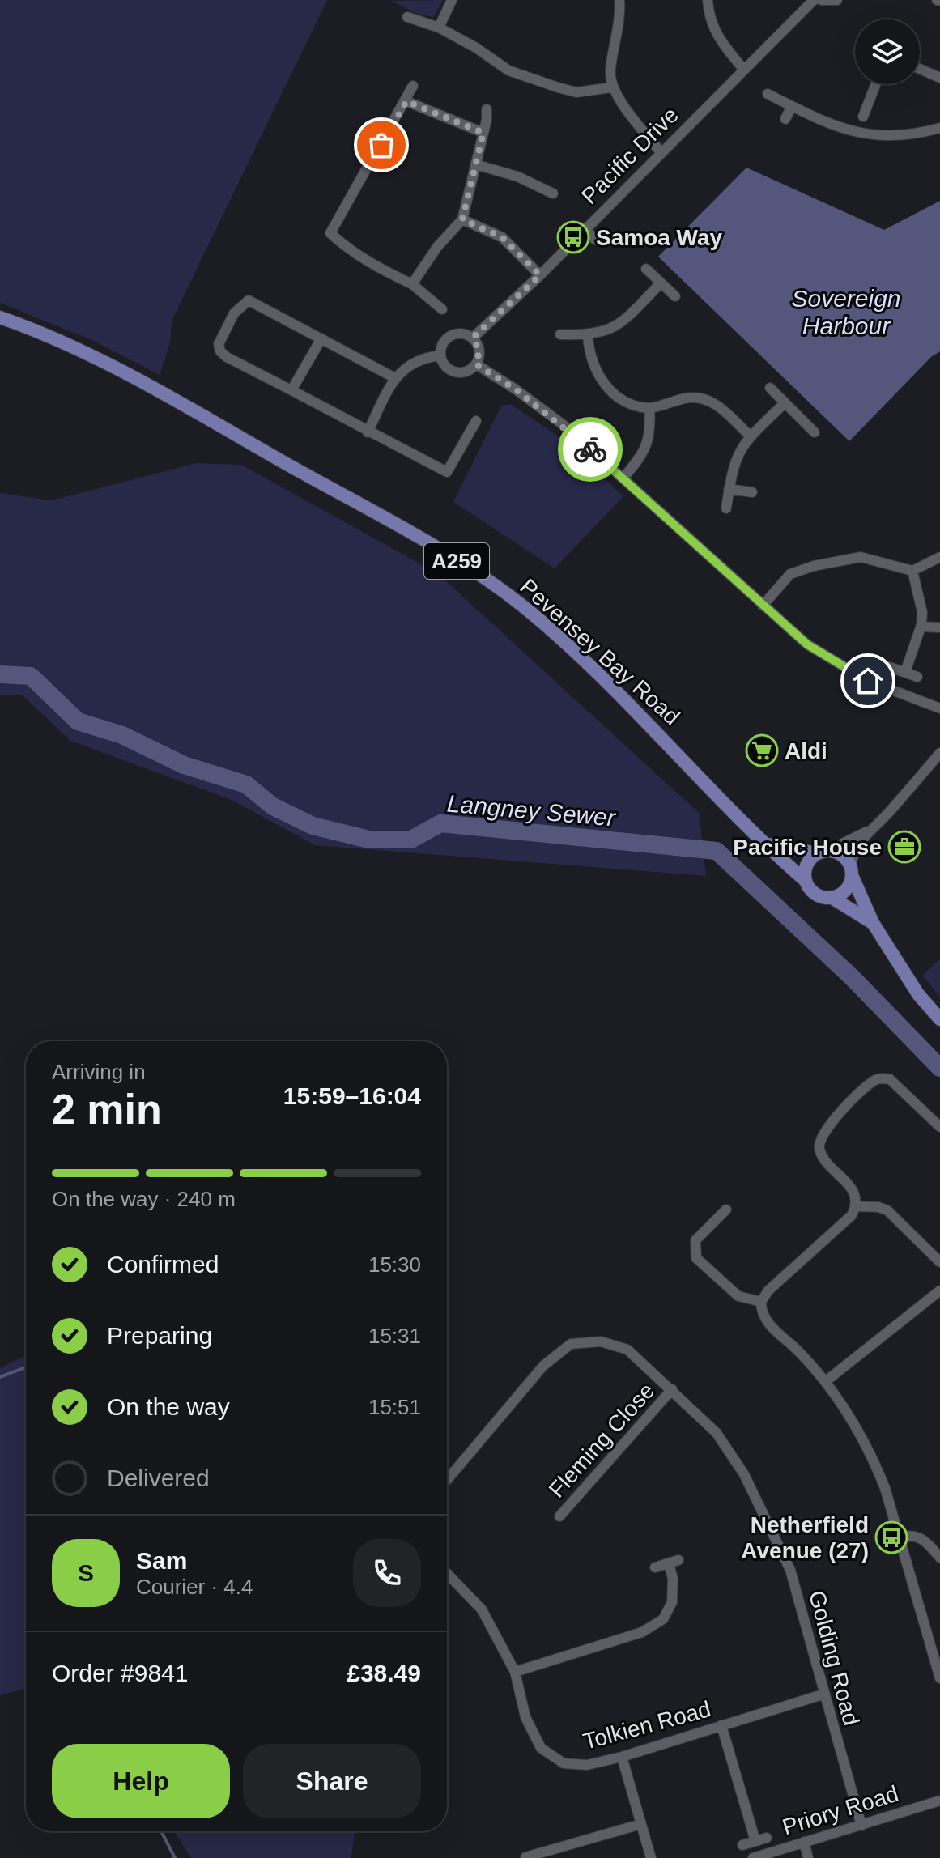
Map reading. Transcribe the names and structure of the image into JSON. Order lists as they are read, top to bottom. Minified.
{"streets":{"main road":["A259","Pevensey Bay Road"],"street":["Pacific Drive","Fleming Close","Golding Road","Tolkien Road","Priory Road"]},"crossings":[["Fleming Close","Golding Road"],["Golding Road","Tolkien Road"],["Golding Road","Priory Road"]],"water":["Sovereign Harbour","Langney Sewer"],"places":{"bus stop":["Samoa Way","Netherfield Avenue (27)"],"supermarket":["Aldi"],"office":["Pacific House"]},"page":{"heading":["2 min","Arriving in","15:59–16:04"],"panel":["Sam","Courier · 4.4","Order #9841","£38.49"],"bar":"On the way · 240 m","list":[["Confirmed","15:30"],["Preparing","15:31"],["On the way","15:51"],"Delivered"],"round":"S","buttons":["Help","Share"]}}
